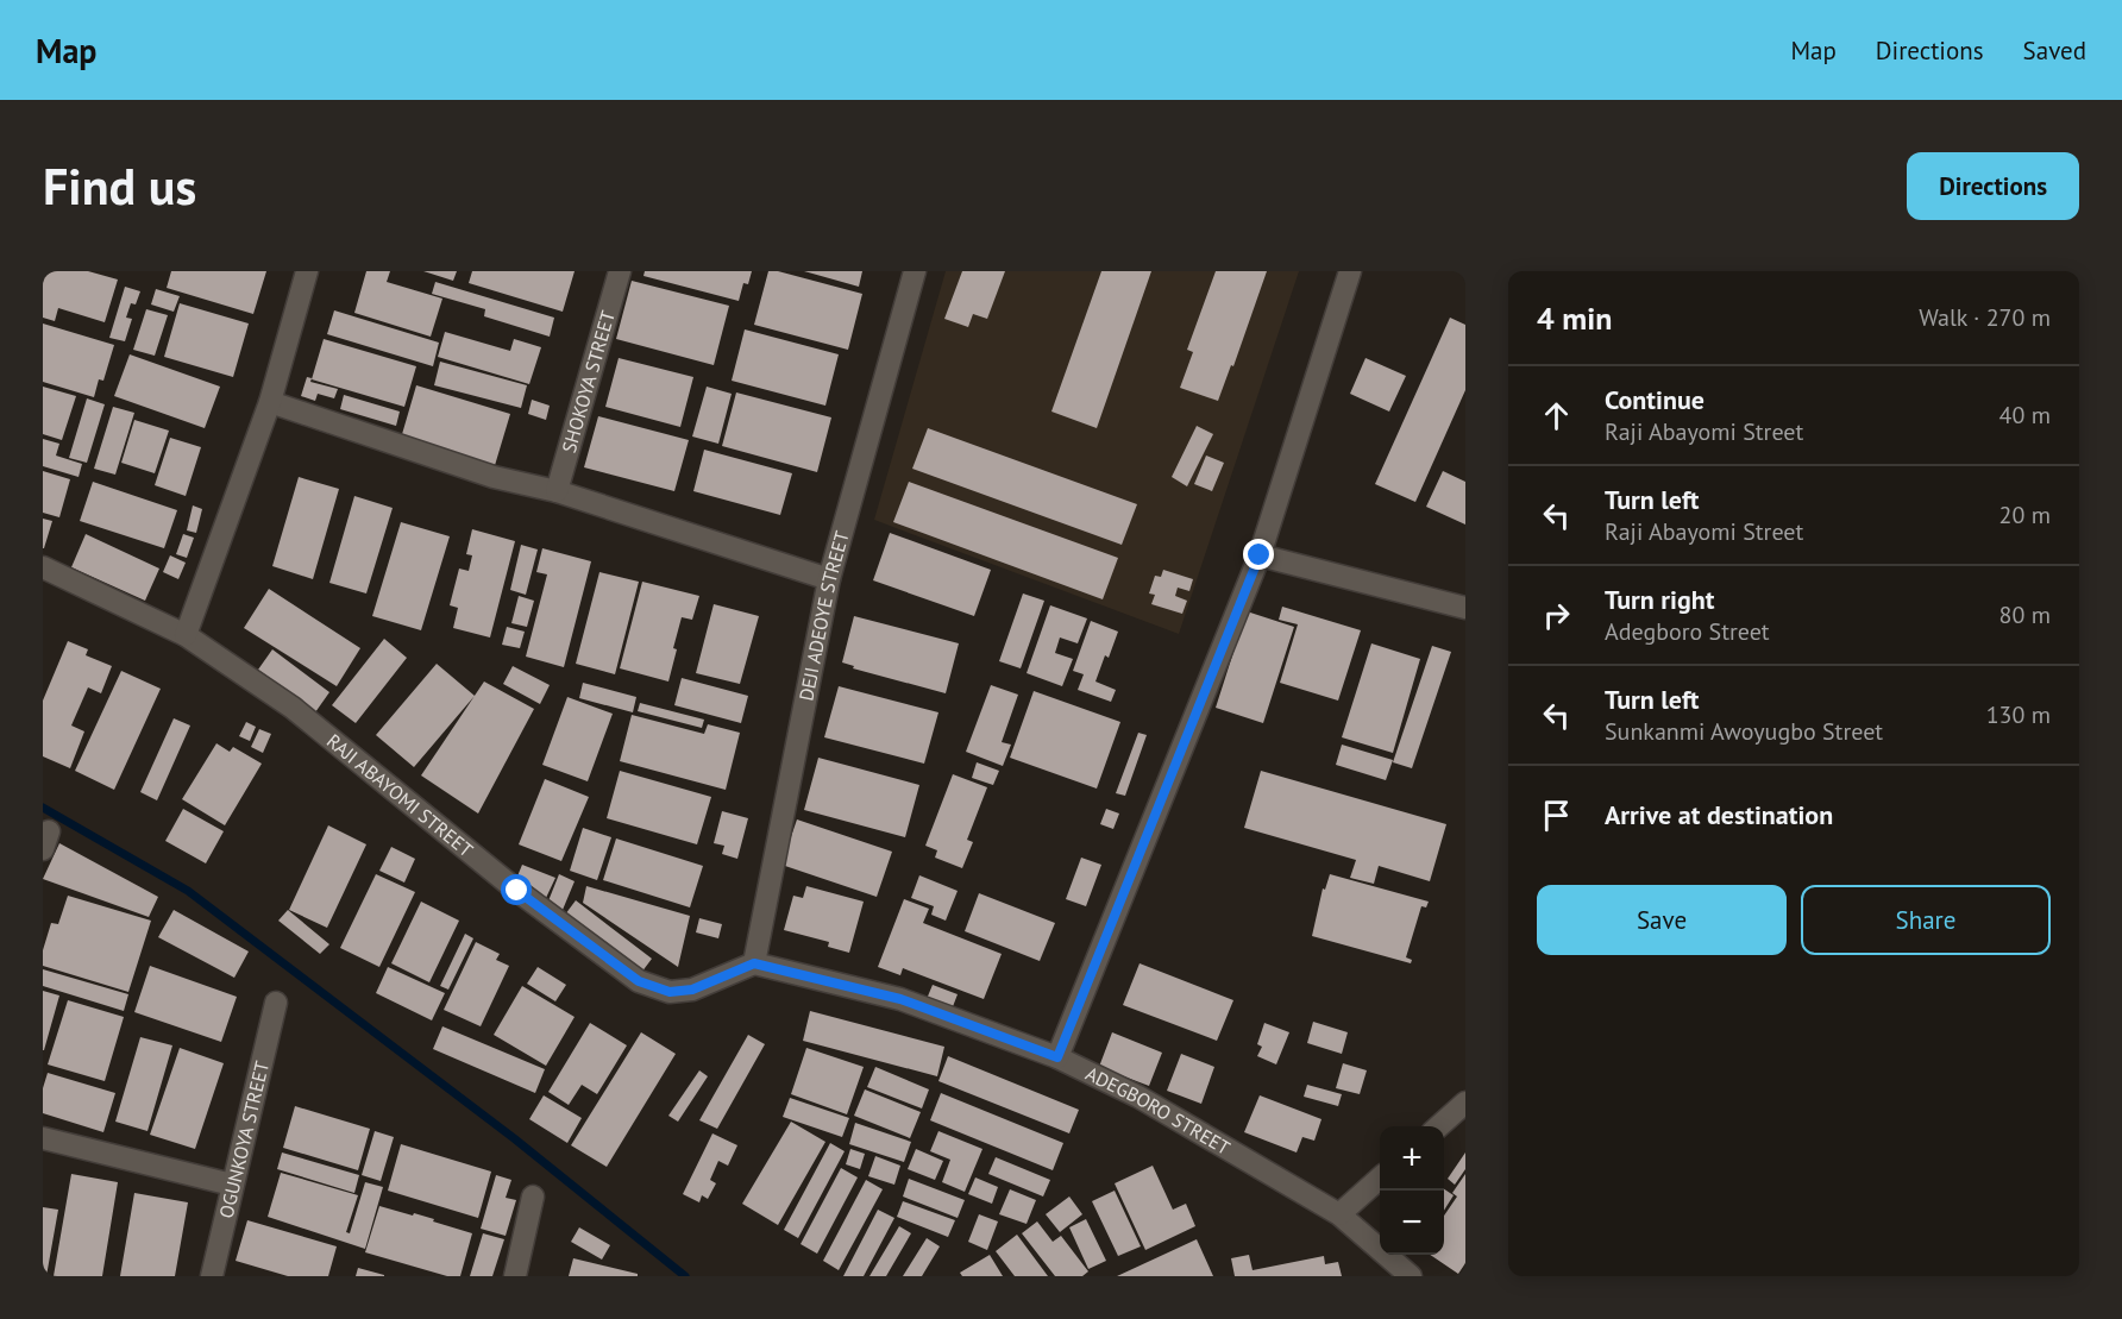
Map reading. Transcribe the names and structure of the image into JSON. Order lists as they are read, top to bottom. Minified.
{"streets":{"street":["SHOKOYA STREET","DEJI ADEOYE STREET","RAJI ABAYOMI STREET","ADEGBORO STREET","OGUNKOYA STREET"]},"crossings":[["DEJI ADEOYE STREET","RAJI ABAYOMI STREET"],["DEJI ADEOYE STREET","ADEGBORO STREET"],["RAJI ABAYOMI STREET","ADEGBORO STREET"]],"page":{"header":"Map","nav":["Map","Directions","Saved"],"buttons":["Directions",["Save","Share"]],"title":"Find us","heading":["4 min","Walk · 270 m"],"list":[["Continue","Raji Abayomi Street","40 m"],["Turn left","Raji Abayomi Street","20 m"],["Turn right","Adegboro Street","80 m"],["Turn left","Sunkanmi Awoyugbo Street","130 m"],"Arrive at destination"],"map_buttons":["+","−"]}}
